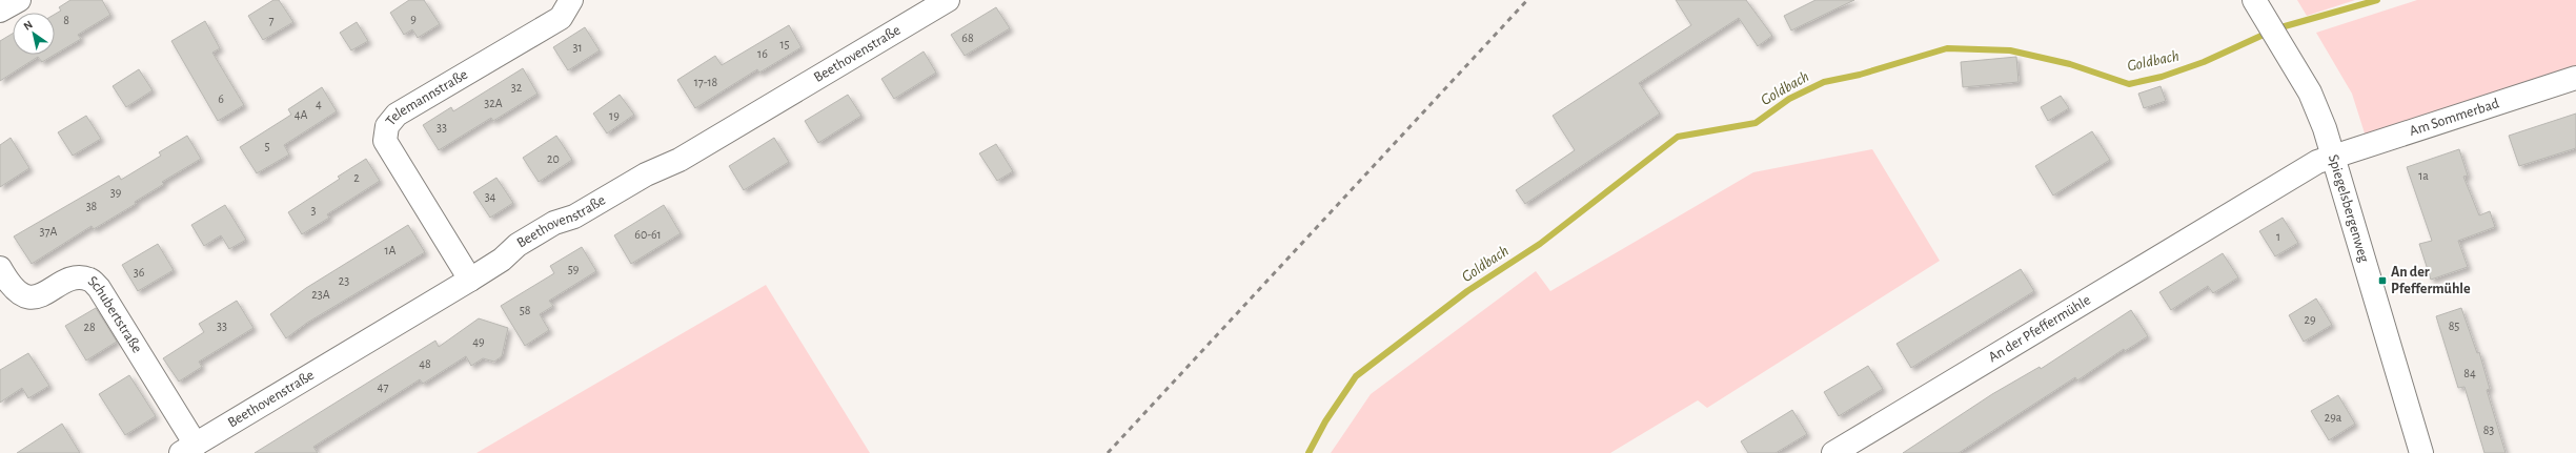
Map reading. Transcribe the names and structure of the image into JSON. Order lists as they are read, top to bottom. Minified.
{"streets":{"street":["Beethovenstraße","Telemannstraße","Am Sommerbad","Spiegelsbergenweg","Schubertstraße","An der Pfeffermühle"]},"crossings":[["Beethovenstraße","Telemannstraße"],["Beethovenstraße","Schubertstraße"],["Am Sommerbad","Spiegelsbergenweg"],["Am Sommerbad","An der Pfeffermühle"],["Spiegelsbergenweg","An der Pfeffermühle"]],"water":["Goldbach"],"places":{"transit":["An der Pfeffermühle"]},"house_numbers":["9","8","7","68","15","31","16","17-18","32","6","32A","4","4A","19","33","5","20","1a","2","39","34","38","3","37A","60-61","1","1A","59","36","23","23A","58","29","33","85","28","49","48","84","47","29a","83"],"north":"top left"}
